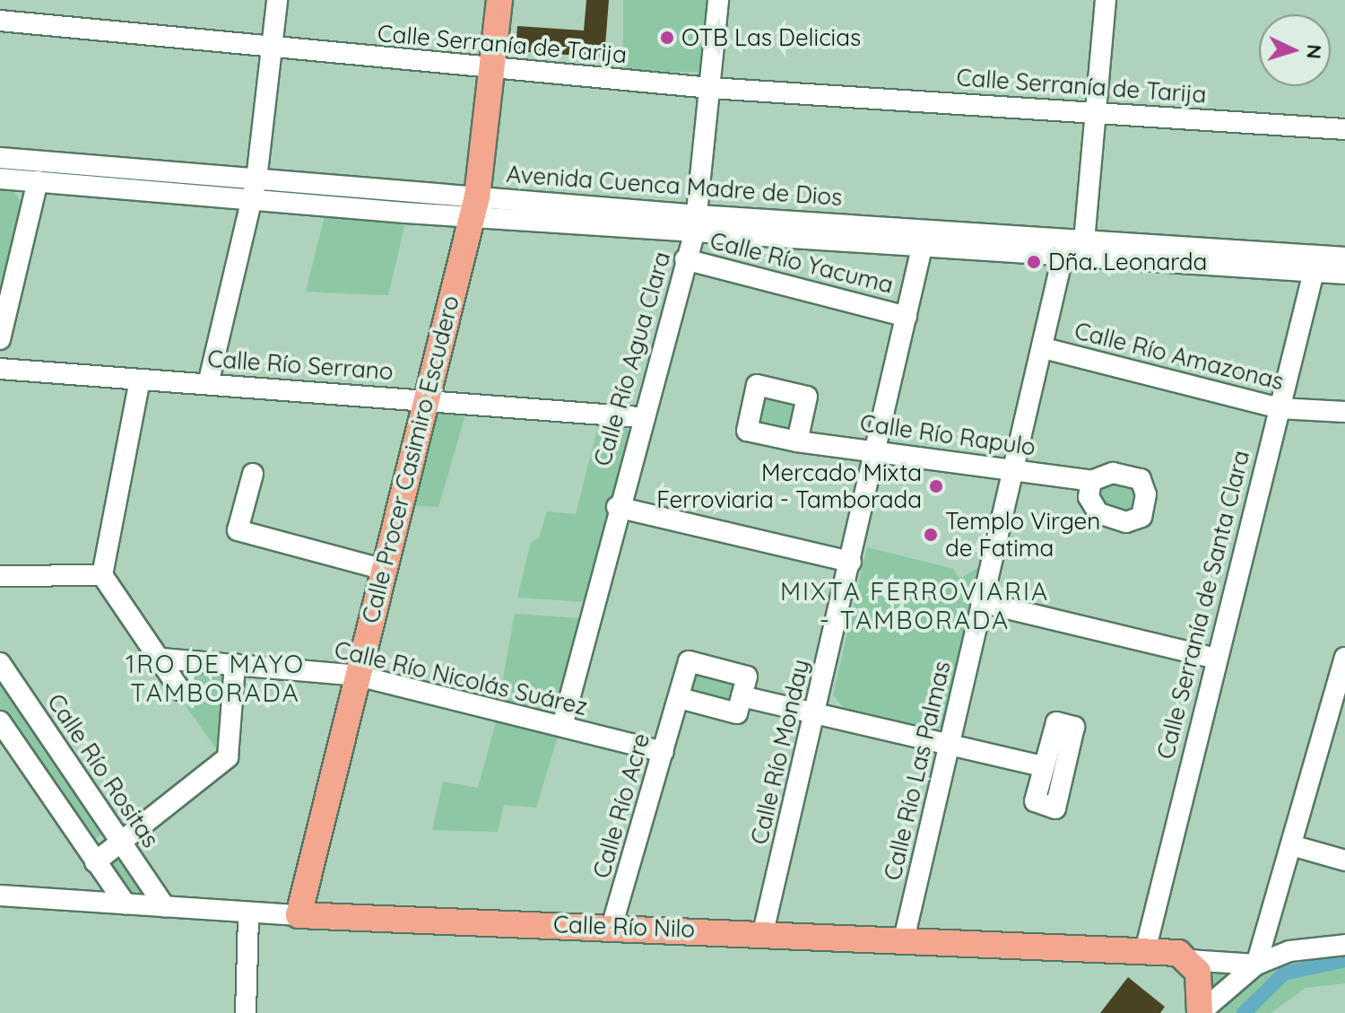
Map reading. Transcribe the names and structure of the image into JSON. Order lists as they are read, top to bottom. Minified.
{"streets":{"main road":["Calle Procer Casimiro Escudero","Calle Río Nilo"],"street":["Calle Serranía de Tarija","Avenida Cuenca Madre de Dios","Calle Río Yacuma","Calle Río Amazonas","Calle Río Agua Clara","Calle Río Serrano","Calle Río Rapulo","Calle Serranía de Santa Clara","Calle Río Nicolás Suárez","Calle Río Monday","Calle Río Rositas","Calle Río Las Palmas","Calle Río Acre"]},"crossings":[["Calle Serranía de Tarija","Calle Río Agua Clara"],["Calle Serranía de Tarija","Calle Procer Casimiro Escudero"],["Calle Serranía de Tarija","Calle Río Las Palmas"],["Avenida Cuenca Madre de Dios","Calle Río Agua Clara"],["Avenida Cuenca Madre de Dios","Calle Procer Casimiro Escudero"],["Avenida Cuenca Madre de Dios","Calle Serranía de Santa Clara"],["Avenida Cuenca Madre de Dios","Calle Río Monday"],["Avenida Cuenca Madre de Dios","Calle Río Las Palmas"],["Calle Río Yacuma","Calle Río Agua Clara"],["Calle Río Yacuma","Calle Río Monday"],["Calle Río Amazonas","Calle Serranía de Santa Clara"],["Calle Río Amazonas","Calle Río Las Palmas"],["Calle Río Agua Clara","Calle Río Serrano"],["Calle Río Agua Clara","Calle Río Nicolás Suárez"],["Calle Río Serrano","Calle Procer Casimiro Escudero"],["Calle Río Rapulo","Calle Río Monday"],["Calle Río Rapulo","Calle Río Las Palmas"],["Calle Procer Casimiro Escudero","Calle Río Nicolás Suárez"],["Calle Procer Casimiro Escudero","Calle Río Nilo"],["Calle Serranía de Santa Clara","Calle Río Nilo"],["Calle Río Nicolás Suárez","Calle Río Acre"],["Calle Río Monday","Calle Río Nilo"],["Calle Río Rositas","Calle Río Nilo"],["Calle Río Las Palmas","Calle Río Nilo"],["Calle Río Acre","Calle Río Nilo"]],"districts":["MIXTA FERROVIARIA - TAMBORADA","1RO DE MAYO TAMBORADA"],"places":["OTB Las Delicias","Dña. Leonarda","Mercado Mixta Ferroviaria - Tamborada","Templo Virgen de Fatima"],"north":"right"}
